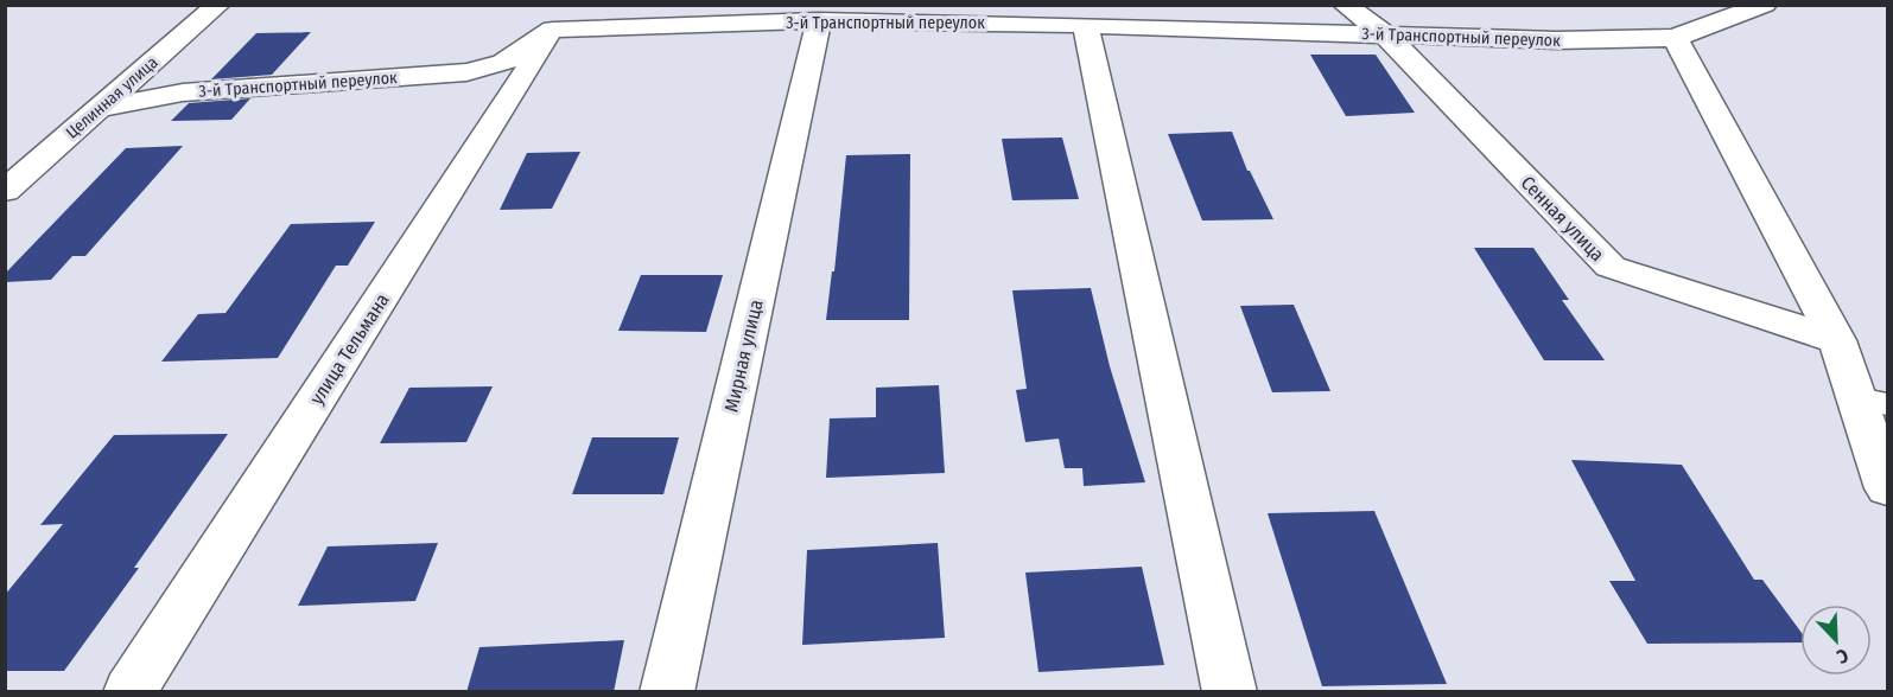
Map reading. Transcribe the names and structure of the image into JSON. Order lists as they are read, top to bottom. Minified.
{"streets":{"street":["3-й Транспортный переулок","Целинная улица","Сенная улица","улица Тельмана","Мирная улица"]},"crossings":[["3-й Транспортный переулок","Целинная улица"],["3-й Транспортный переулок","Сенная улица"],["3-й Транспортный переулок","улица Тельмана"],["3-й Транспортный переулок","Мирная улица"]],"north":"bottom right"}
